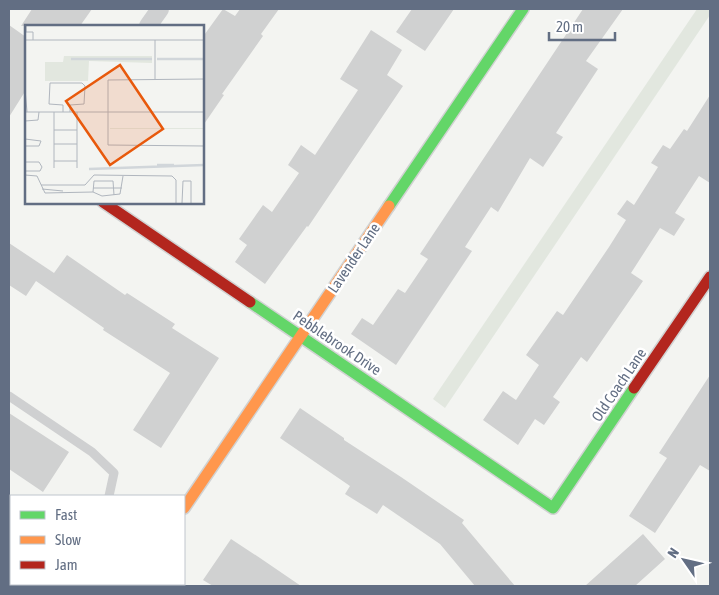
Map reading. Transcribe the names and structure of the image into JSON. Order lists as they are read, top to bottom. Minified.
{"streets":{"street":["Lavender Lane","Pebblebrook Drive","Old Coach Lane"]},"crossings":[["Lavender Lane","Pebblebrook Drive"],["Pebblebrook Drive","Old Coach Lane"]],"legend":["Fast","Slow","Jam"],"scale_bar":"20 m","north":"top left"}
